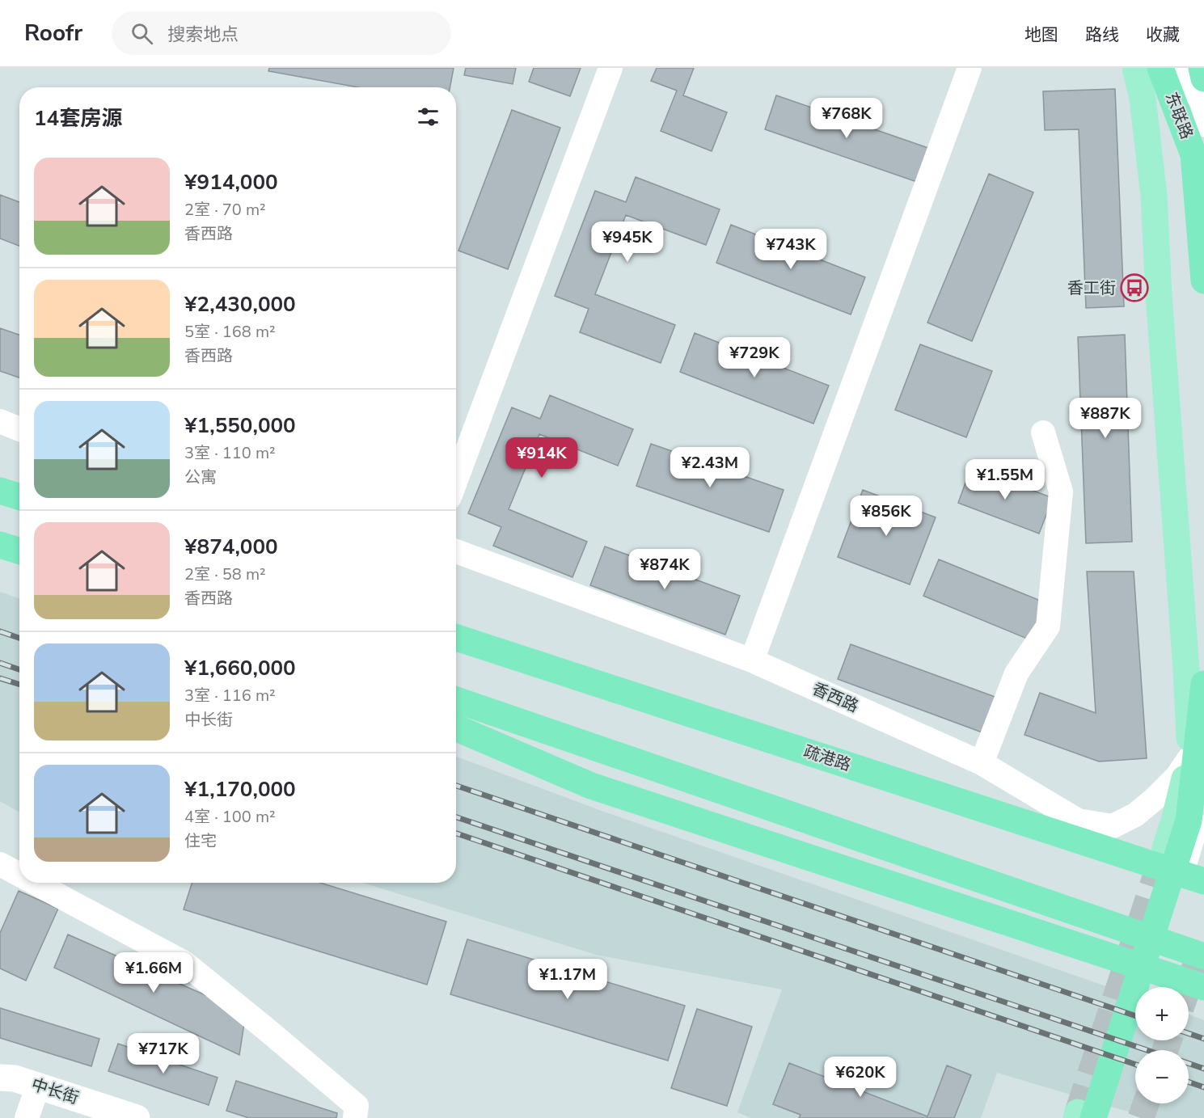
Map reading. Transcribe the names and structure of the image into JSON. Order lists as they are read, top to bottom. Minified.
{"streets":{"highway":["东联路","疏港路"],"street":["香西路","中长街"]},"places":{"bus stop":["香工街"]},"page":{"header":"Roofr","search":"搜索地点","nav":["地图","路线","收藏"],"heading":"14套房源","price":["¥768K","¥945K","¥743K","¥729K","¥887K","¥914K","¥2.43M","¥1.55M","¥856K","¥874K","¥1.66M","¥1.17M","¥717K","¥620K"],"list":[{"name":"¥914,000","note":"2室 · 70 m² · 香西路"},{"name":"¥2,430,000","note":"5室 · 168 m² · 香西路"},{"name":"¥1,550,000","note":"3室 · 110 m² · 公寓"},{"name":"¥874,000","note":"2室 · 58 m² · 香西路"},{"name":"¥1,660,000","note":"3室 · 116 m² · 中长街"},{"name":"¥1,170,000","note":"4室 · 100 m² · 住宅"}],"map_buttons":["+","−"]}}
